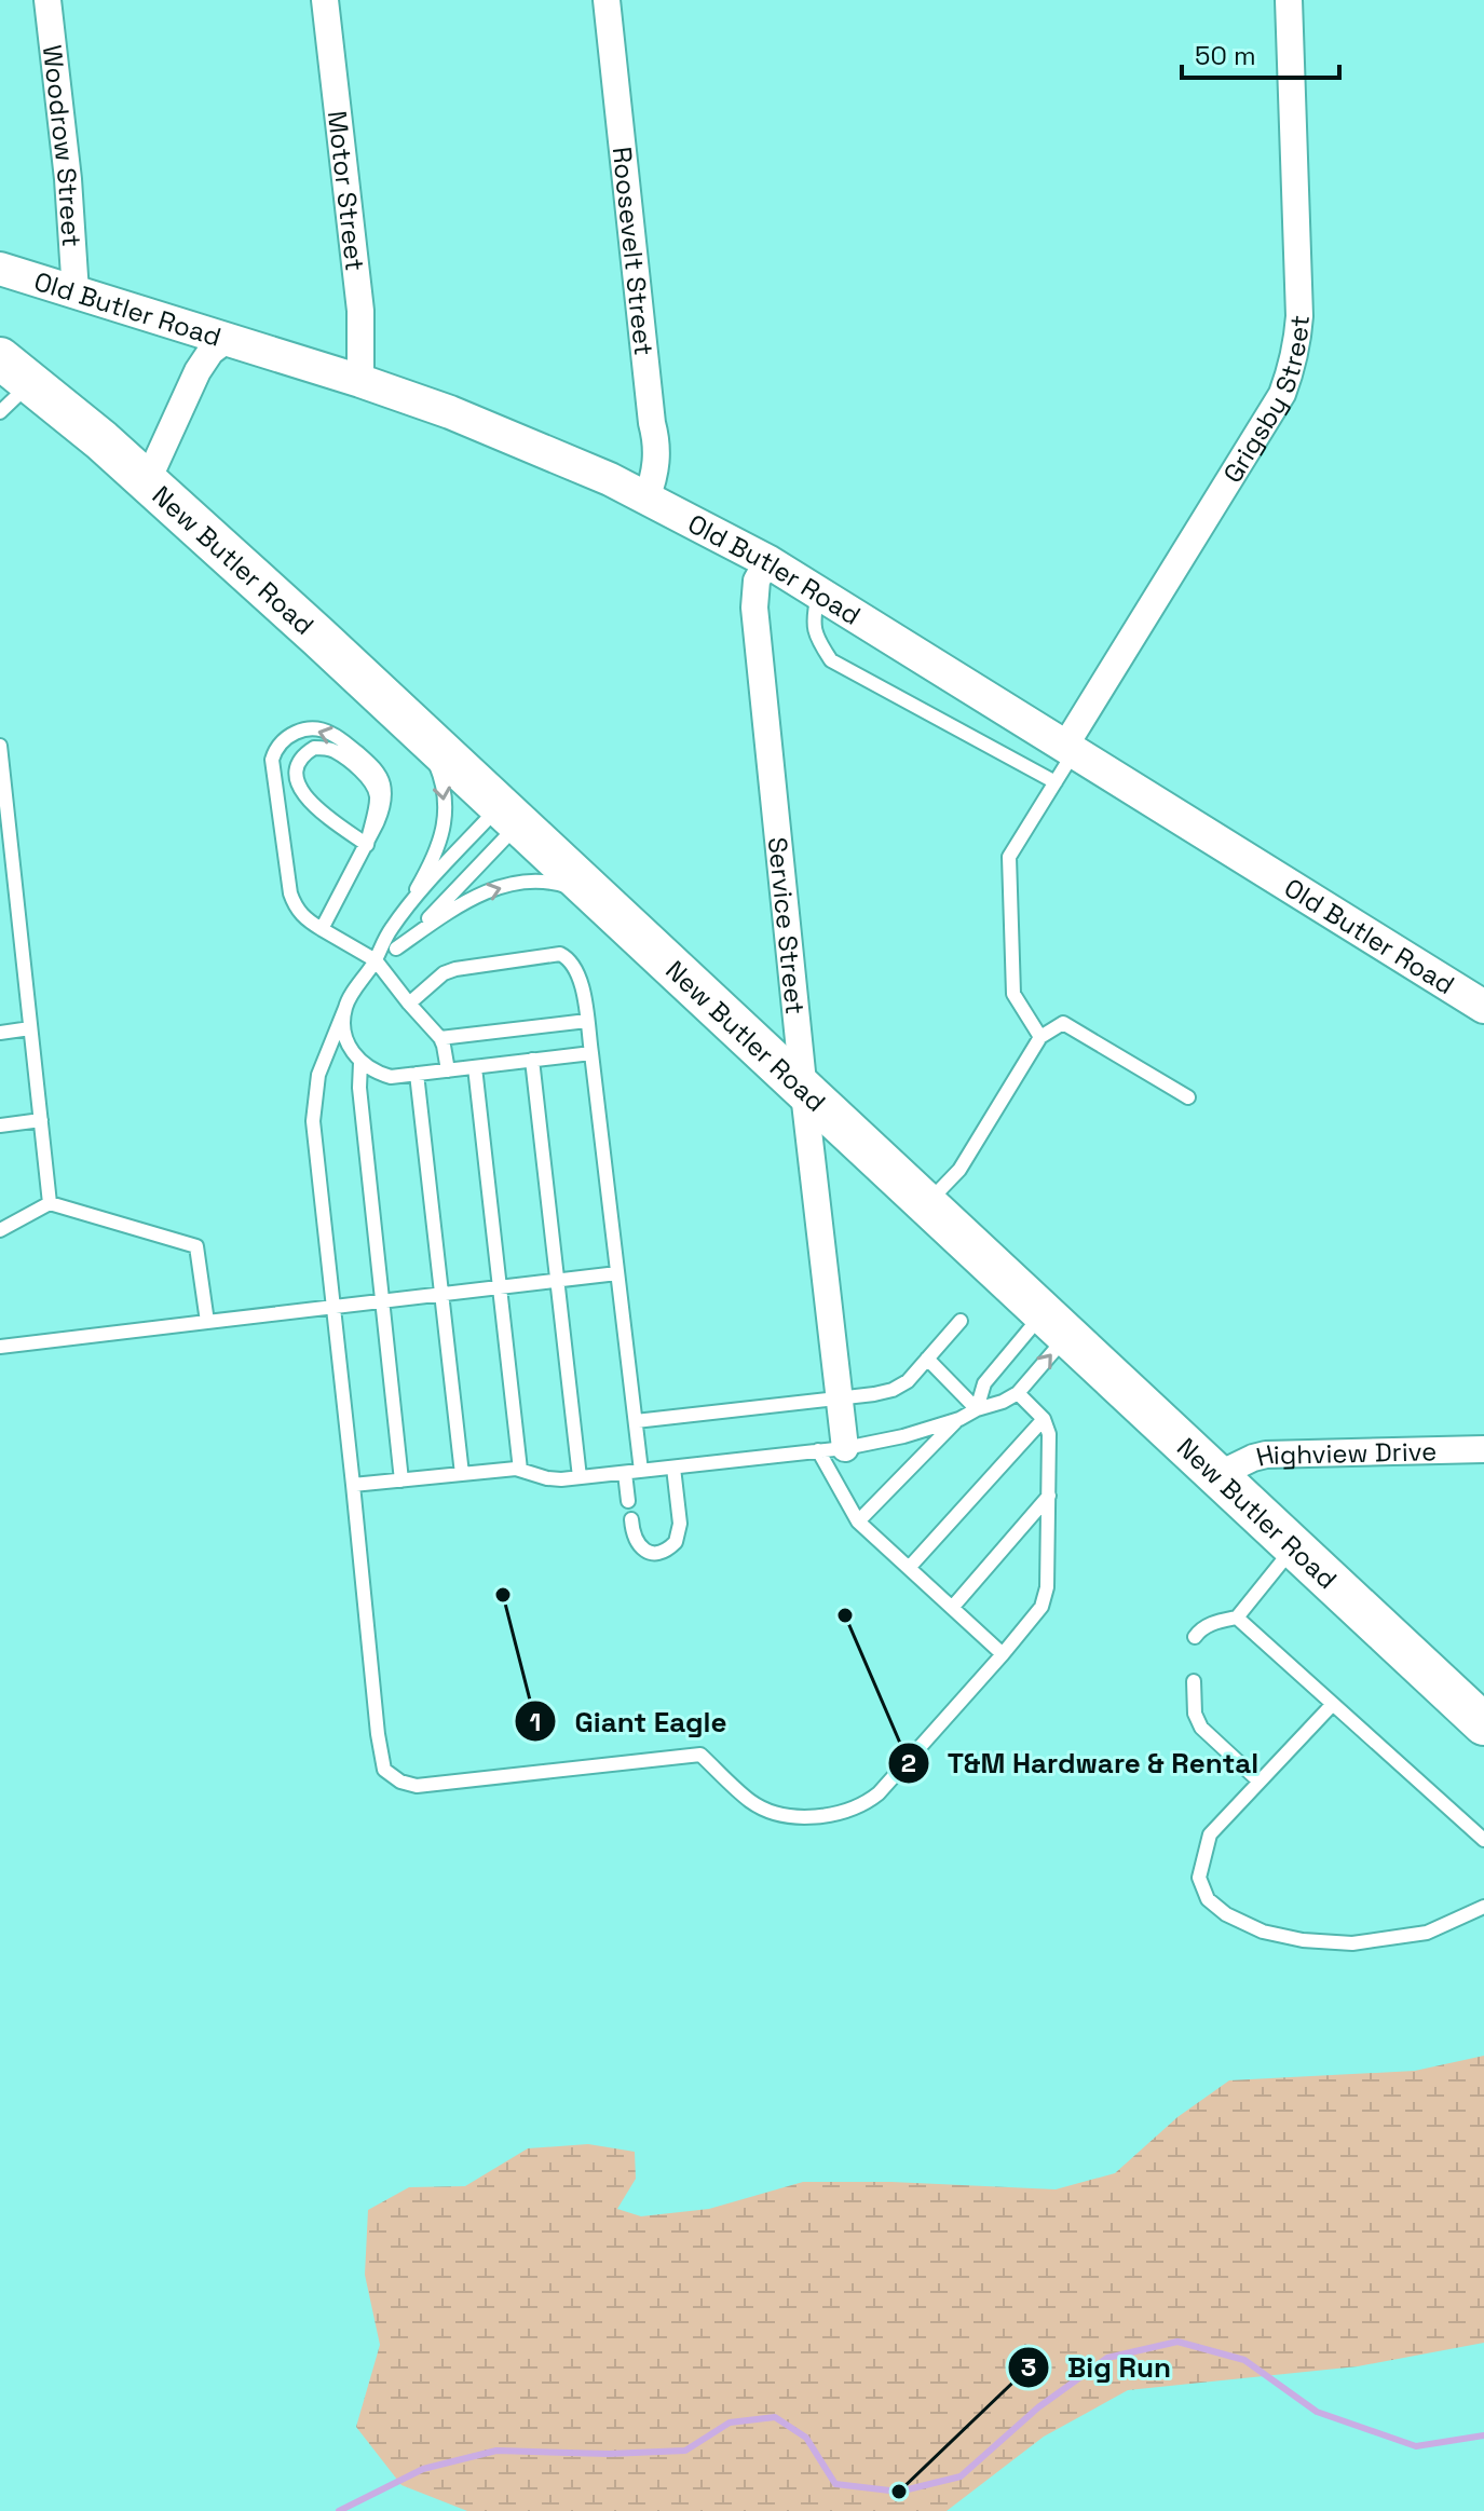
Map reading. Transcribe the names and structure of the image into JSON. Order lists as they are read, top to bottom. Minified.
{"streets":{"main road":["New Butler Road"],"street":["Woodrow Street","Motor Street","Roosevelt Street","Old Butler Road","Grigsby Street","Service Street","Highview Drive"]},"crossings":[["Woodrow Street","Old Butler Road"],["Motor Street","Old Butler Road"],["Roosevelt Street","Old Butler Road"],["Old Butler Road","Grigsby Street"],["Old Butler Road","Service Street"],["New Butler Road","Service Street"],["New Butler Road","Highview Drive"]],"places":["Giant Eagle","T&M Hardware & Rental","Big Run"],"scale_bar":"50 m"}
